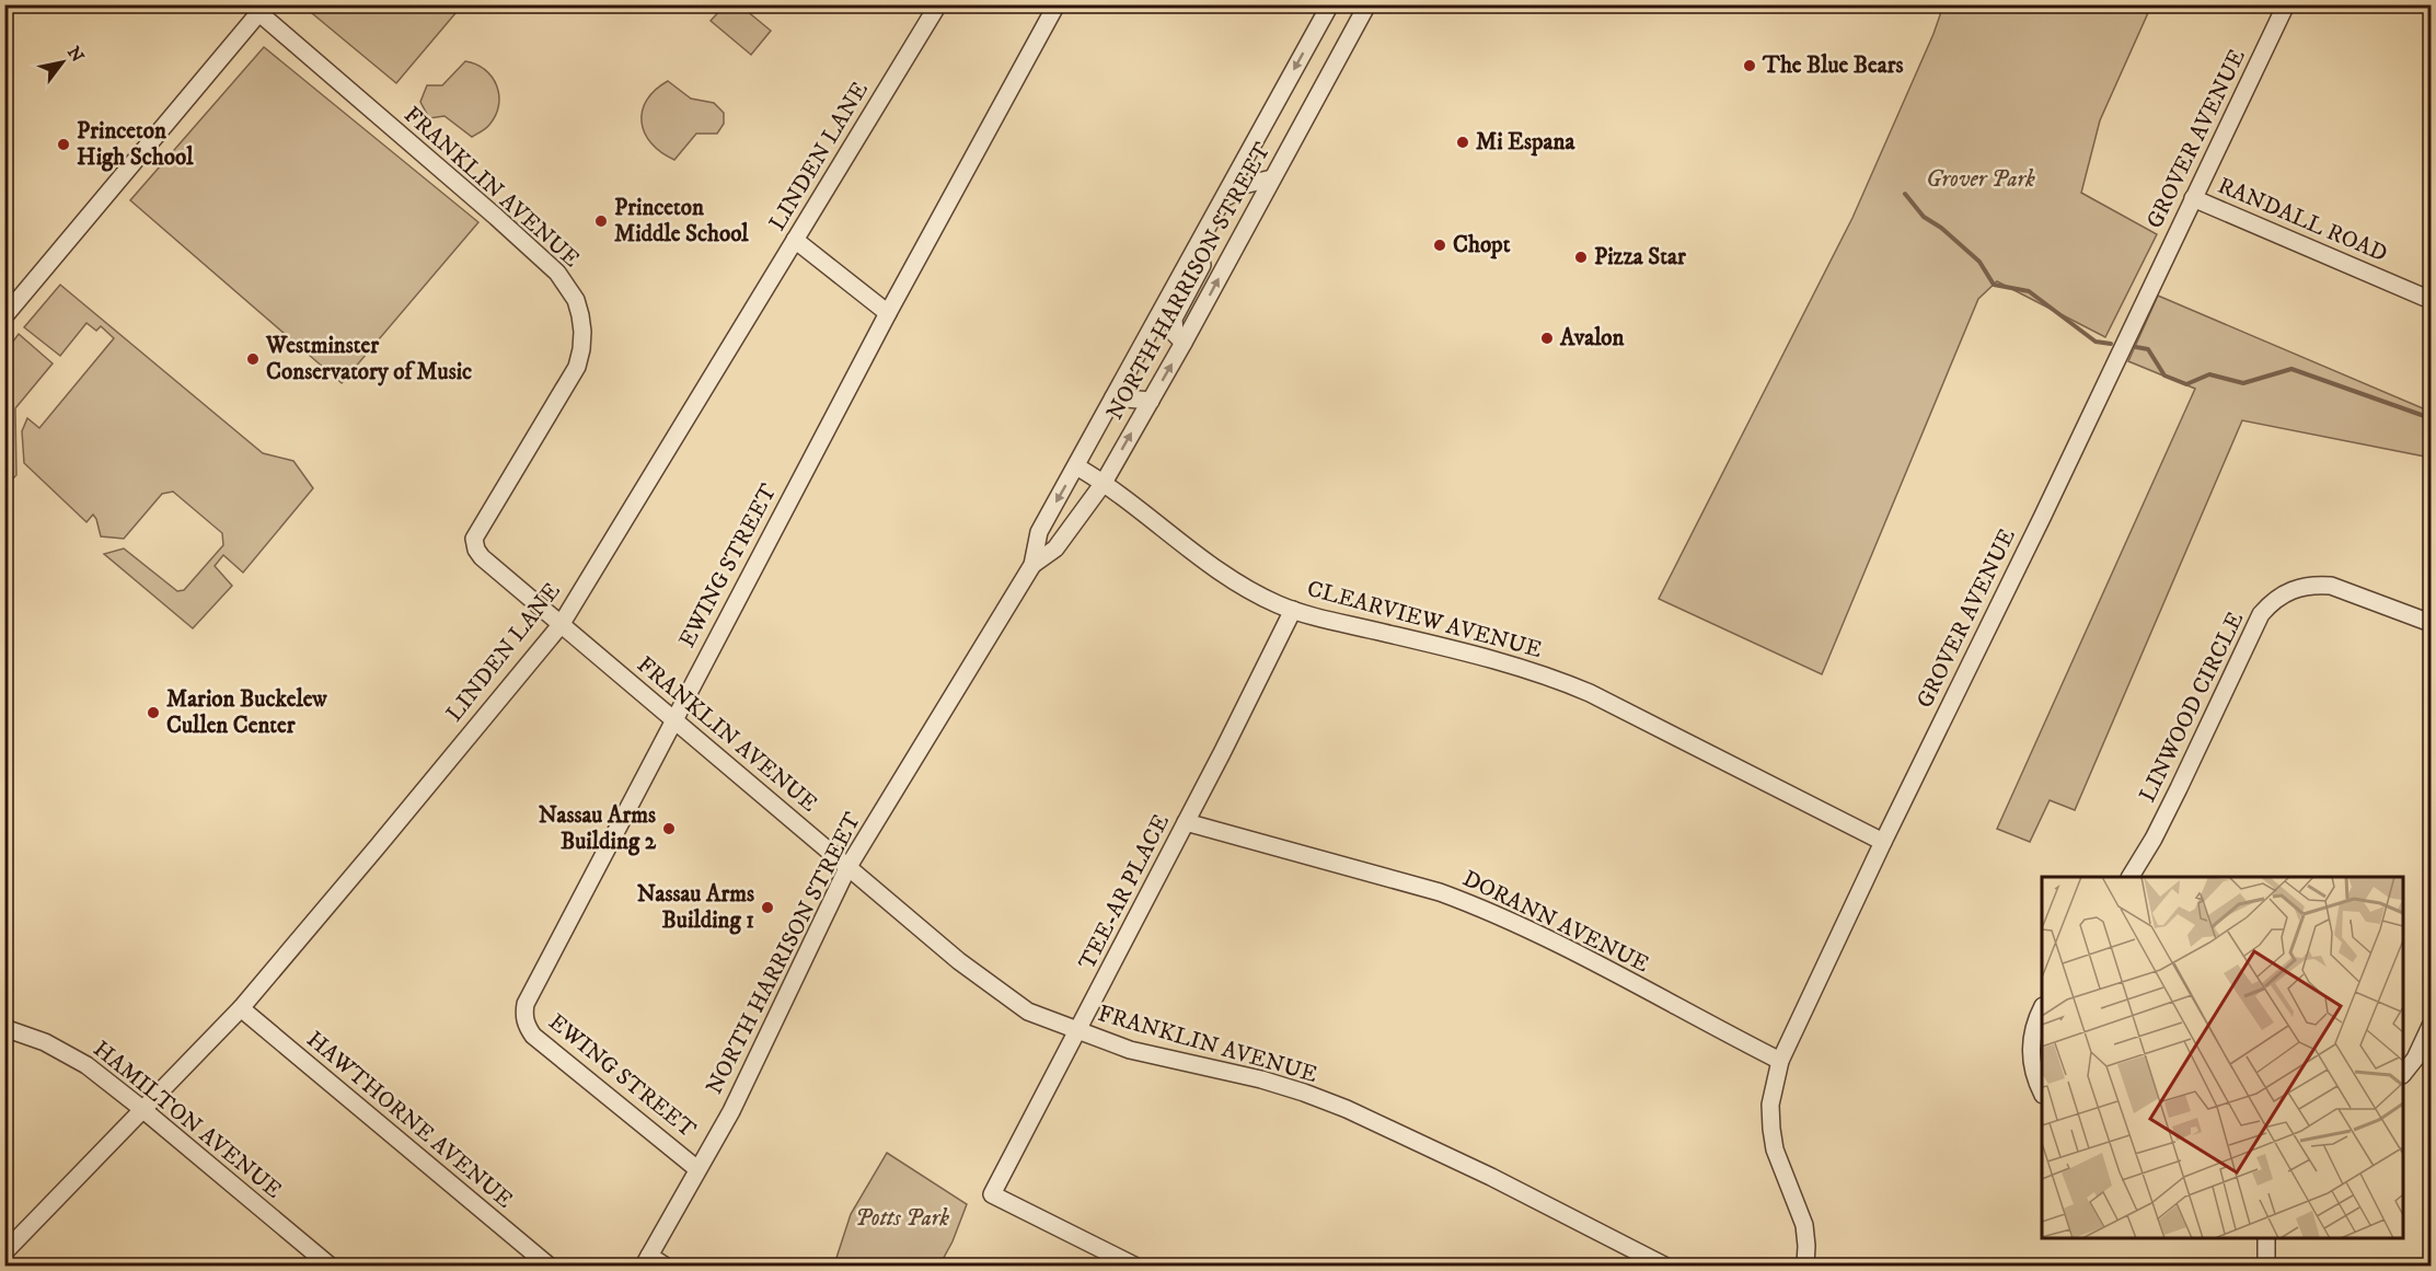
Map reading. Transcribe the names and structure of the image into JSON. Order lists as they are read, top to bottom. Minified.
{"streets":{"street":["GROVER AVENUE","LINDEN LANE","FRANKLIN AVENUE","RANDALL ROAD","NORTH HARRISON STREET","EWING STREET","CLEARVIEW AVENUE","LINWOOD CIRCLE","TEE-AR PLACE","DORANN AVENUE","HAMILTON AVENUE","HAWTHORNE AVENUE"]},"crossings":[["GROVER AVENUE","RANDALL ROAD"],["GROVER AVENUE","CLEARVIEW AVENUE"],["GROVER AVENUE","DORANN AVENUE"],["LINDEN LANE","FRANKLIN AVENUE"],["LINDEN LANE","HAMILTON AVENUE"],["LINDEN LANE","HAWTHORNE AVENUE"],["FRANKLIN AVENUE","NORTH HARRISON STREET"],["FRANKLIN AVENUE","EWING STREET"],["FRANKLIN AVENUE","TEE-AR PLACE"],["NORTH HARRISON STREET","EWING STREET"],["NORTH HARRISON STREET","CLEARVIEW AVENUE"],["CLEARVIEW AVENUE","TEE-AR PLACE"],["TEE-AR PLACE","DORANN AVENUE"]],"parks":["Grover Park","Potts Park"],"places":["The Blue Bears","Mi Espana","Princeton High School","Princeton Middle School","Chopt","Pizza Star","Avalon","Westminster Conservatory of Music","Marion Buckelew Cullen Center","Nassau Arms Building 2","Nassau Arms Building 1"],"north":"top right"}
